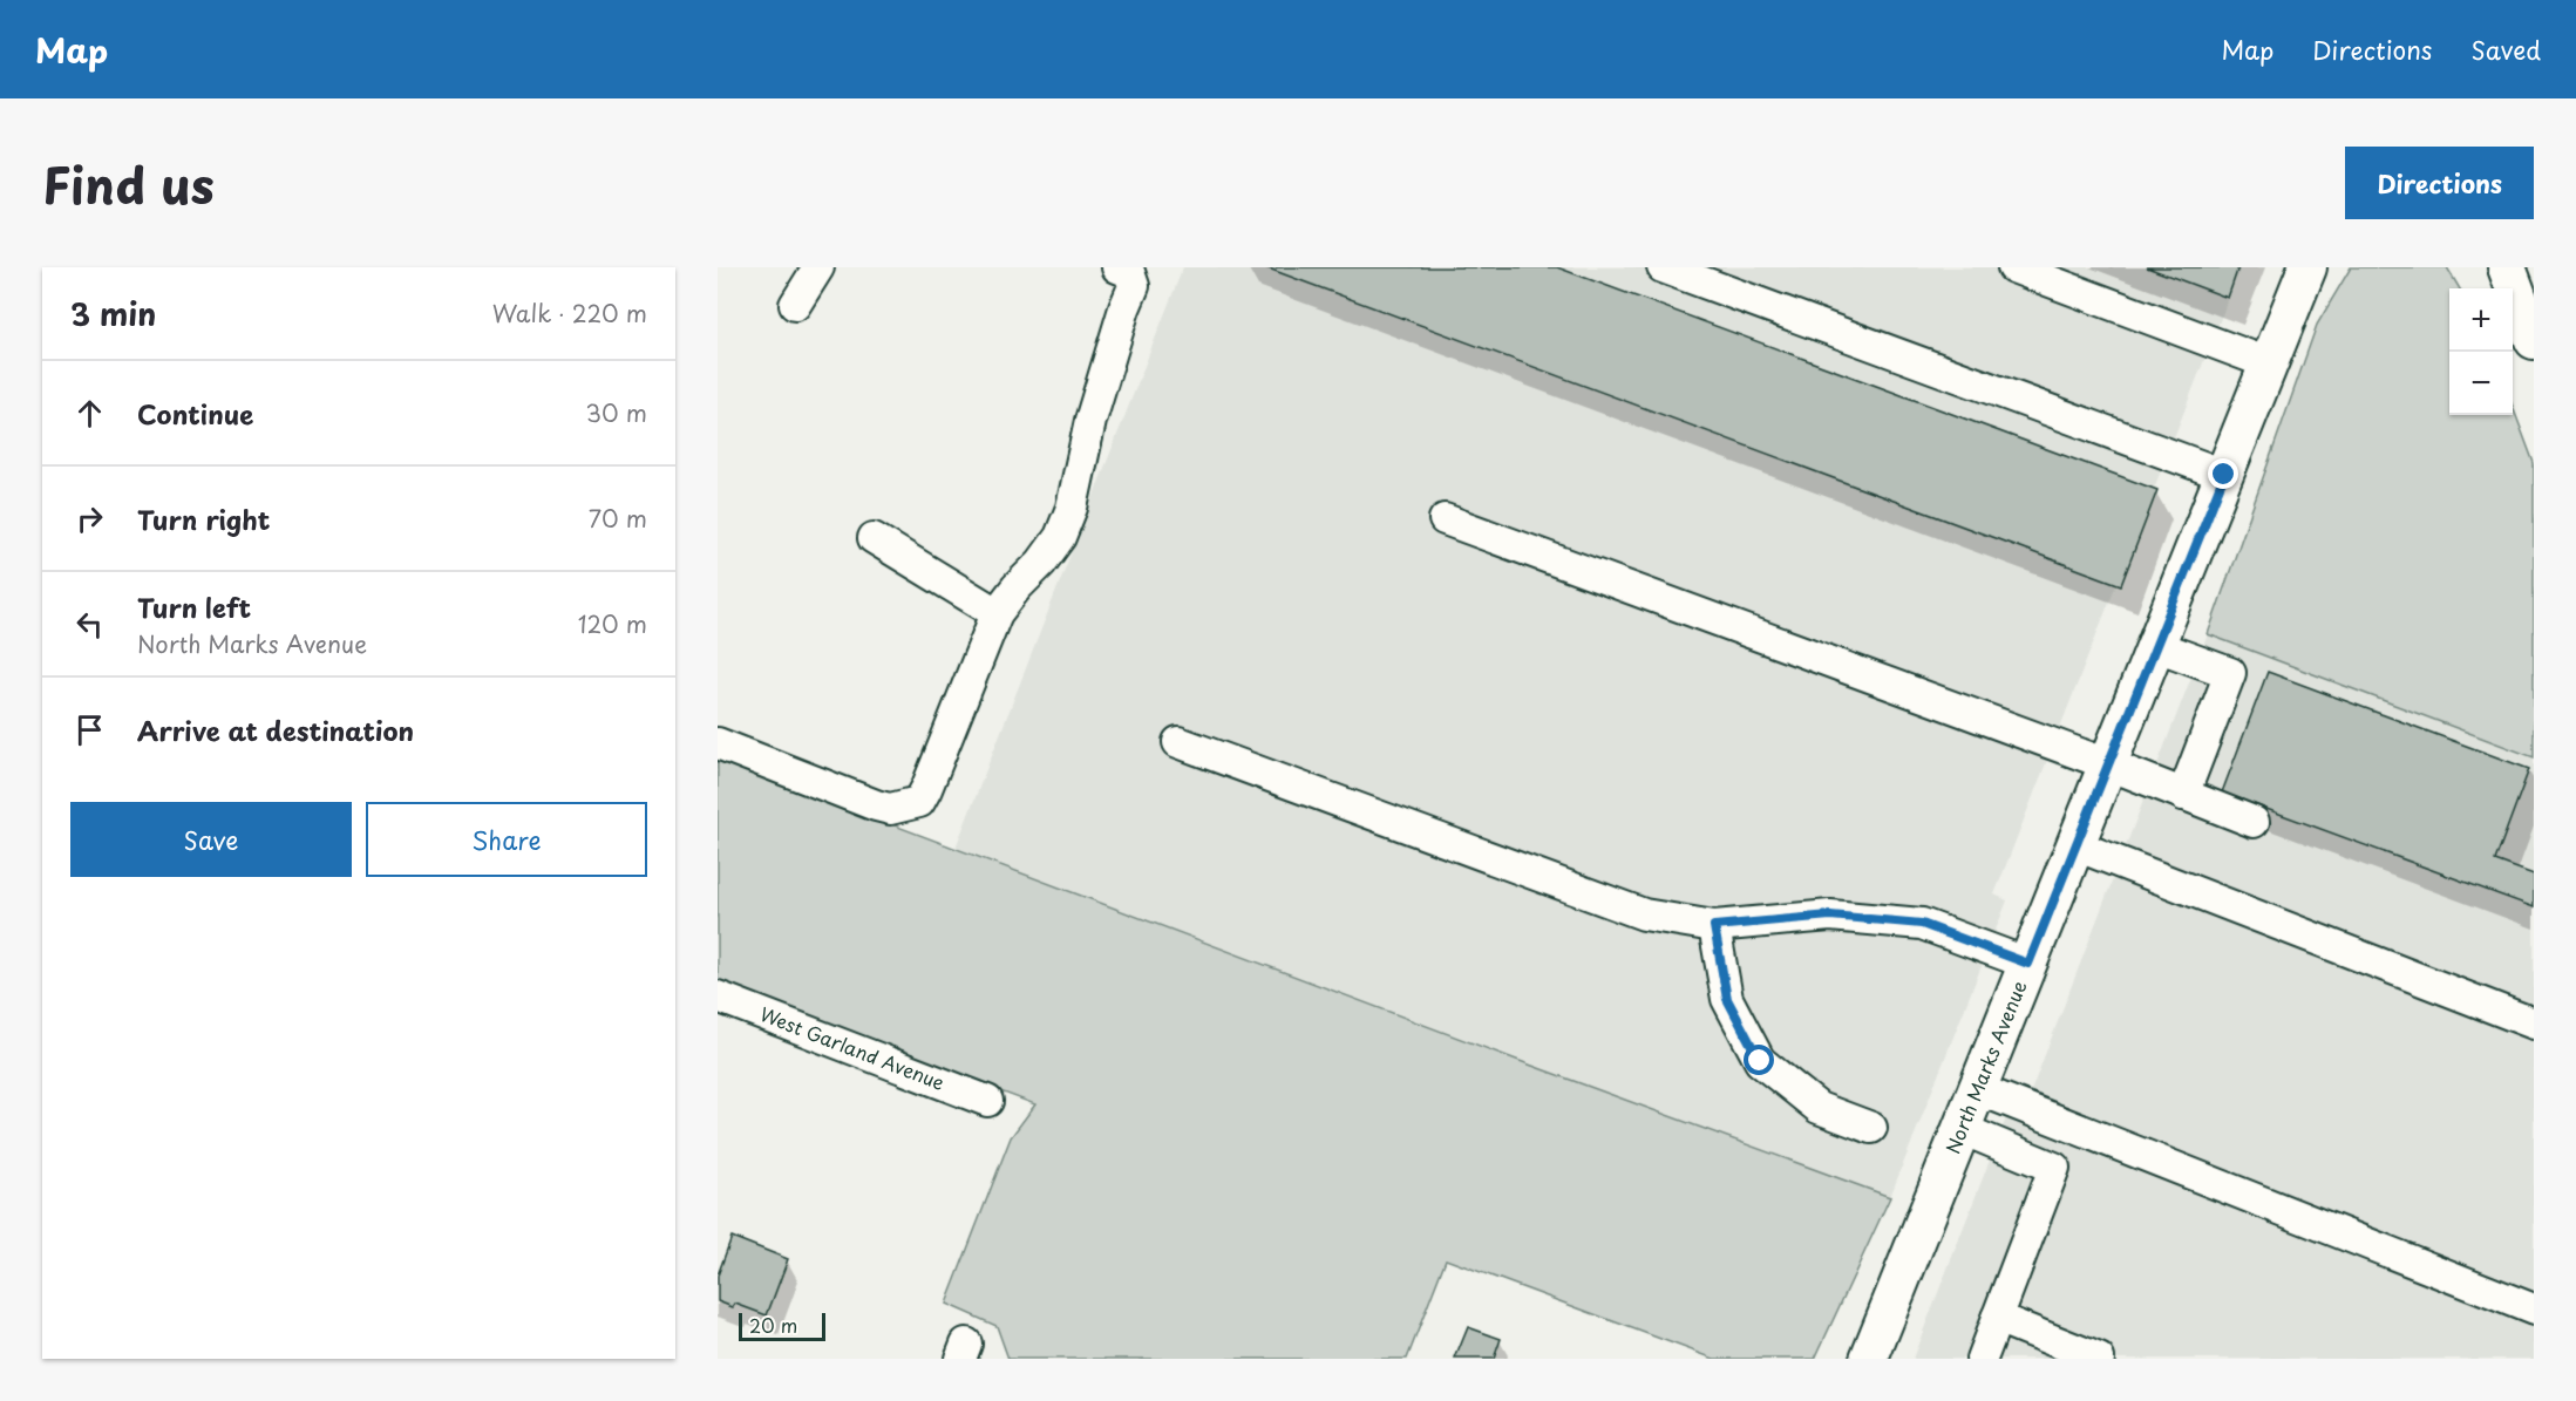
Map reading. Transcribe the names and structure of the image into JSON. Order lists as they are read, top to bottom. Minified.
{"streets":{"main road":["North Marks Avenue"],"street":["West Garland Avenue"]},"scale_bar":"20 m","page":{"header":"Map","nav":["Map","Directions","Saved"],"title":"Find us","buttons":["Directions",["Save","Share"]],"heading":["3 min","Walk · 220 m"],"map_buttons":["+","−"],"list":[["Continue","30 m"],["Turn right","70 m"],["Turn left","North Marks Avenue","120 m"],"Arrive at destination"],"scale":"20 m"}}
